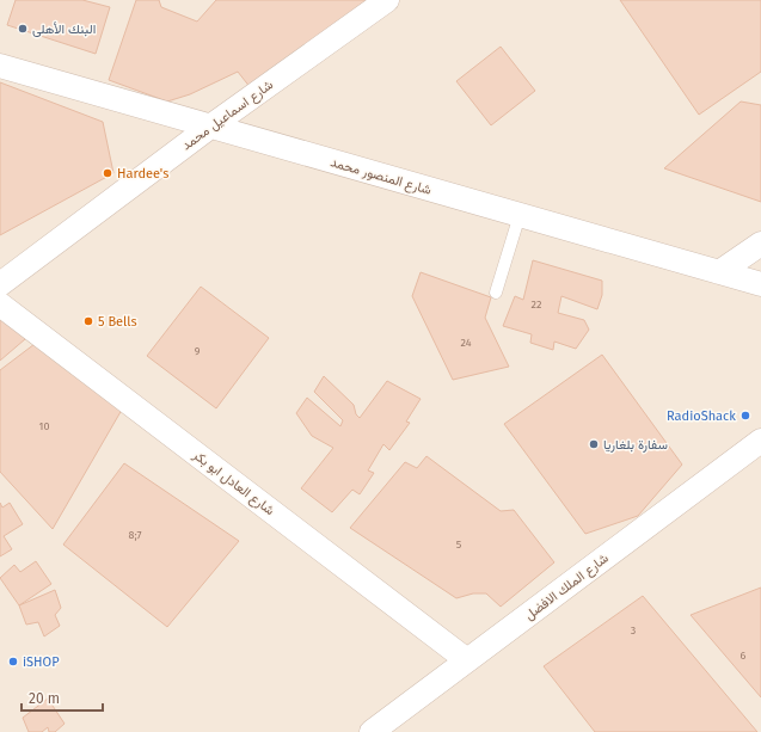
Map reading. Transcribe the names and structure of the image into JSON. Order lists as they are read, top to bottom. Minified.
{"streets":{"street":["شارع اسماعيل محمد","شارع المنصور محمد","شارع العادل ابو بكر","شارع الملك الافضل"]},"crossings":[["شارع اسماعيل محمد","شارع المنصور محمد"],["شارع العادل ابو بكر","شارع الملك الافضل"]],"places":["البنك الأهلى","Hardee's","5 Bells","RadioShack","سفارة بلغاريا","iSHOP"],"house_numbers":["22","24","9","10","8;7","5","3","6"],"scale_bar":"20 m"}
